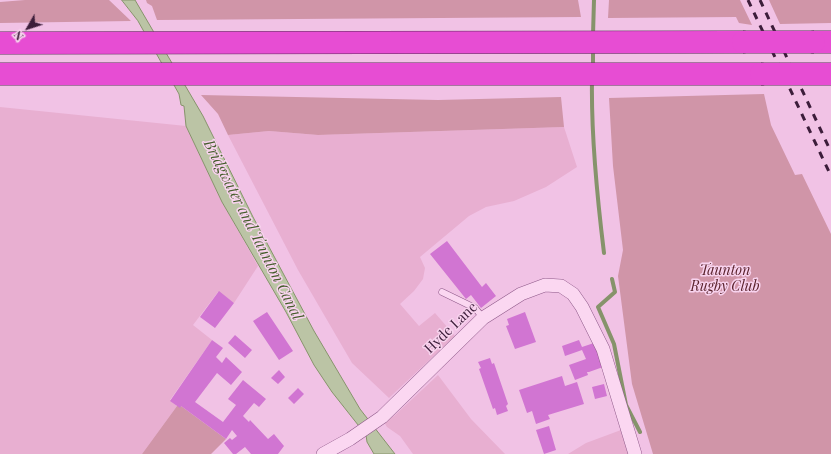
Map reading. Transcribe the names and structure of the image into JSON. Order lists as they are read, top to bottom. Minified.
{"streets":{"street":["Hyde Lane"]},"water":["Bridgwater and Taunton Canal"],"parks":["Taunton Rugby Club"],"north":"bottom left"}
